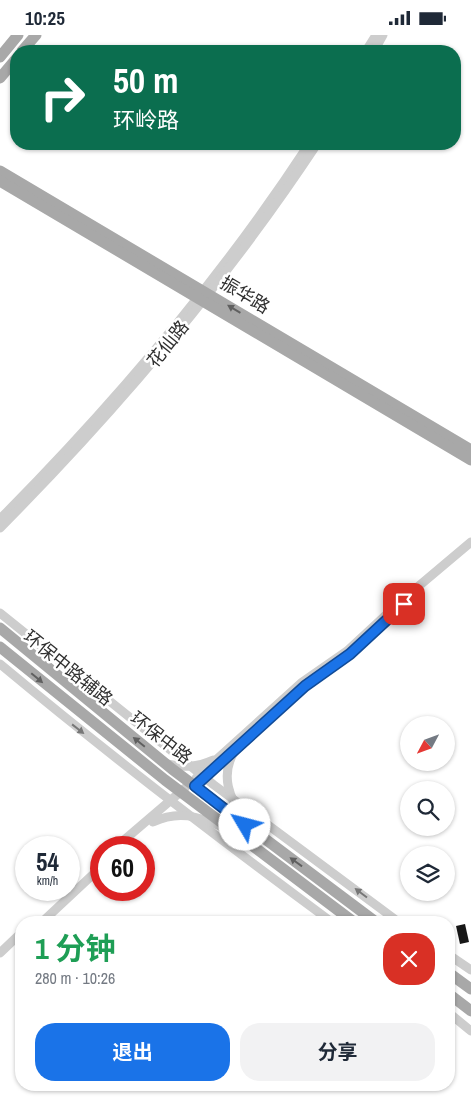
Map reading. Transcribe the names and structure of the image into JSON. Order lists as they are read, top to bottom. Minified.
{"streets":{"main road":["振华路","环保中路"],"street":["花仙路","环保中路辅路"]},"crossings":[["振华路","花仙路"]],"north":"bottom left","page":{"status":"10:25","turn":["50 m","环岭路"],"speed":"54 km/h","limit":"60","heading":["1 分钟","280 m · 10:26"],"buttons":["退出","分享"]}}
